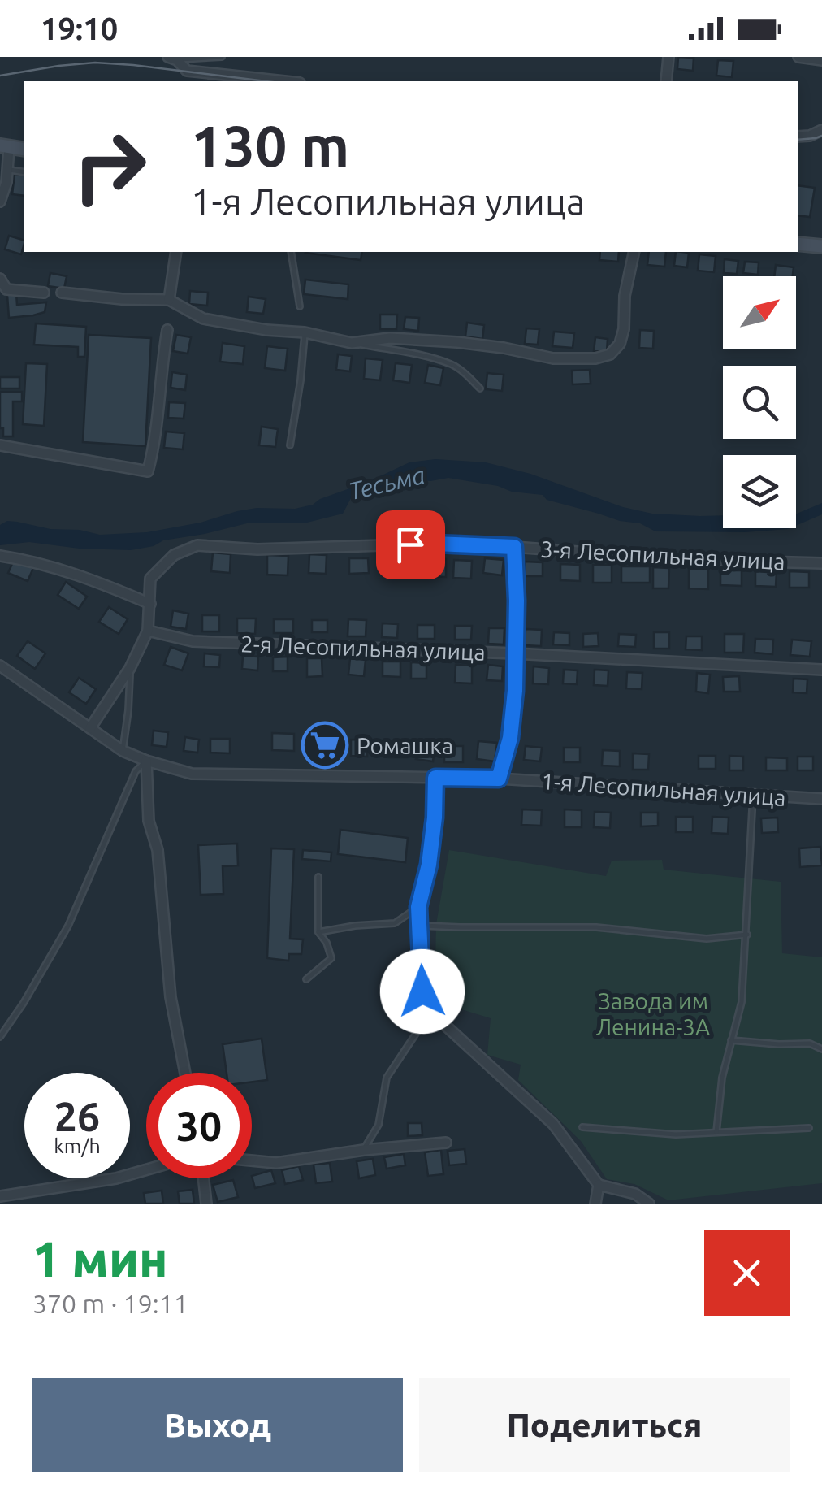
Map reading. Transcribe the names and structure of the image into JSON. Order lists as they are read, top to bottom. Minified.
{"streets":{"street":["3-я Лесопильная улица","2-я Лесопильная улица","1-я Лесопильная улица"]},"water":["Тесьма"],"parks":["Завода им Ленина-3А"],"places":{"supermarket":["Ромашка"]},"north":"top right","page":{"status":"19:10","turn":["130 m","1-я Лесопильная улица"],"speed":"26 km/h","limit":"30","heading":["1 мин","370 m · 19:11"],"buttons":["Выход","Поделиться"]}}
